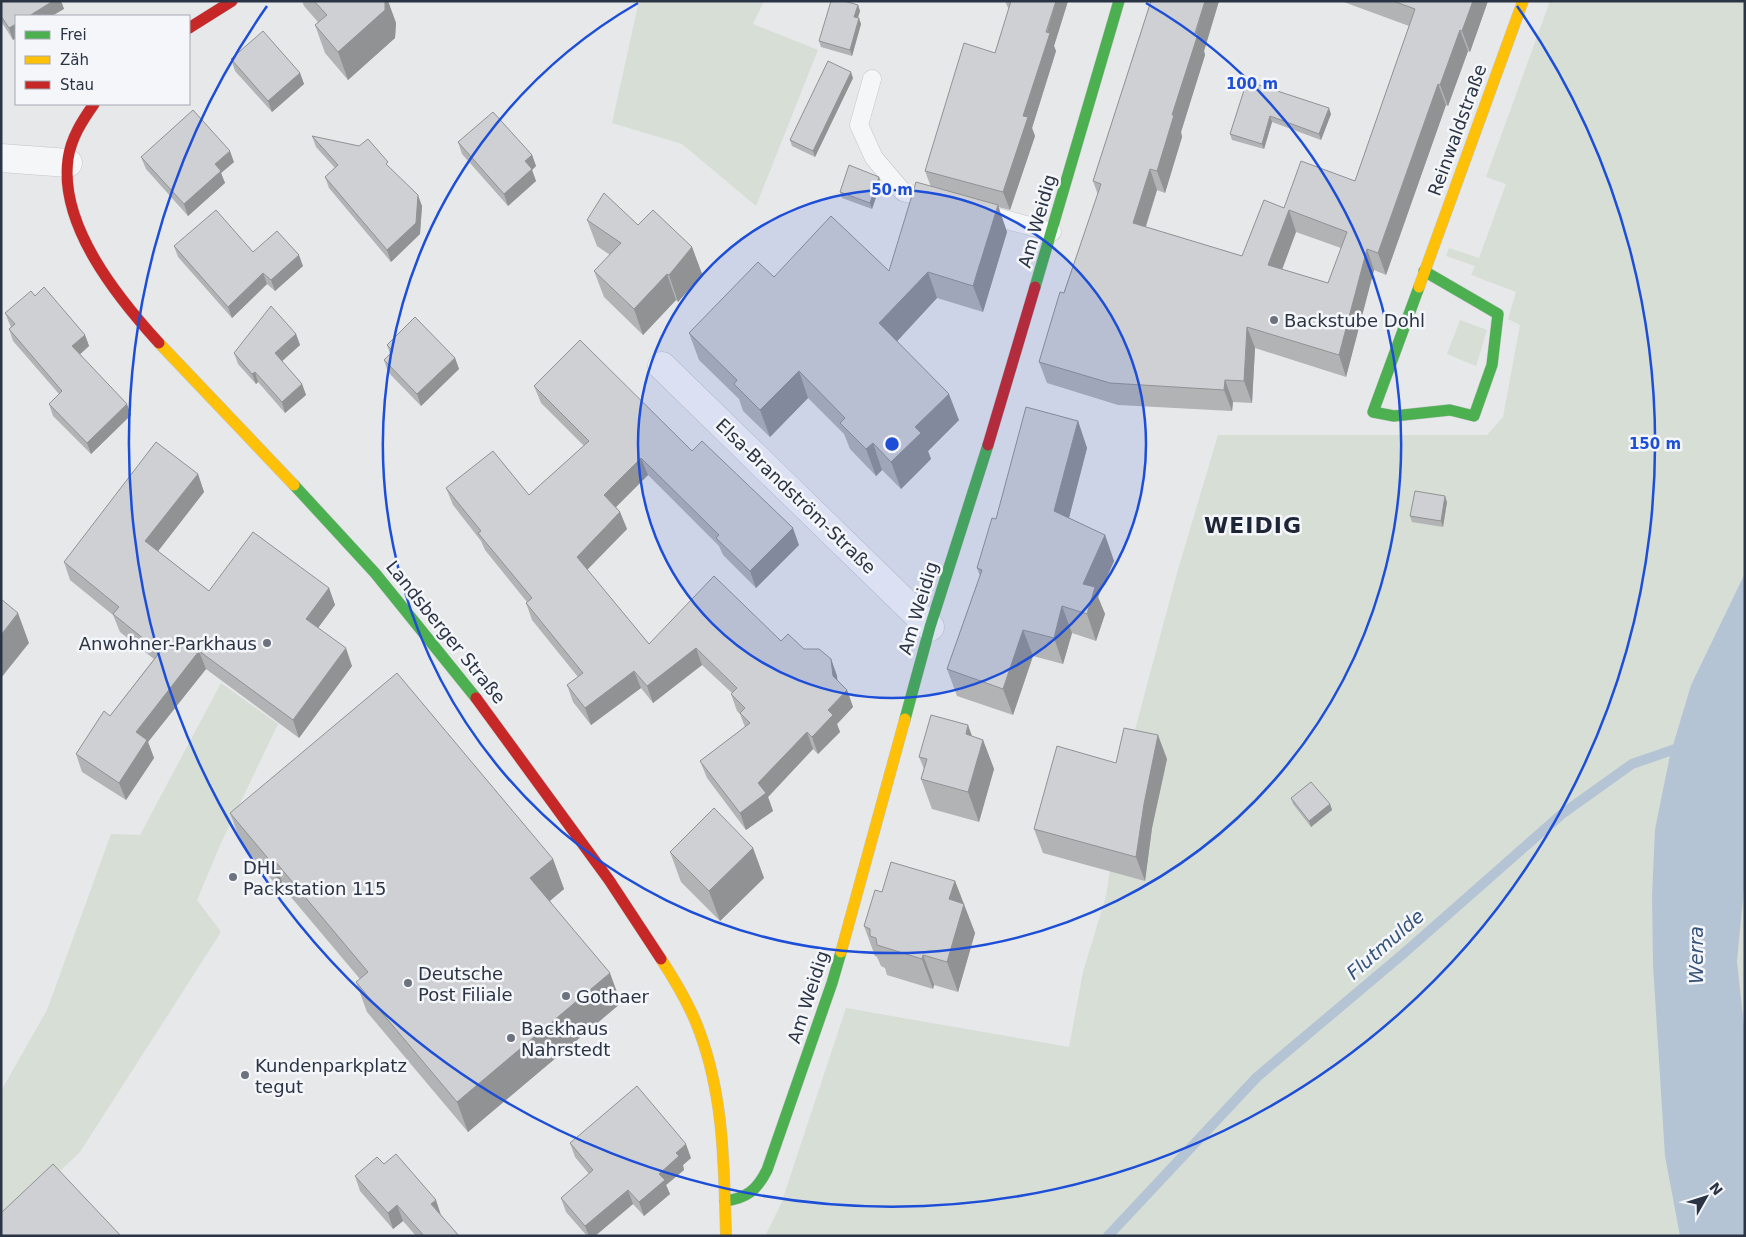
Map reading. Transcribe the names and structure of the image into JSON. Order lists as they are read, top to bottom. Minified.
{"streets":{"street":["Reinwaldstraße","Am Weidig","Elsa-Brandström-Straße","Landsberger Straße"]},"crossings":[["Am Weidig","Elsa-Brandström-Straße"],["Am Weidig","Landsberger Straße"]],"districts":["WEIDIG"],"water":["Flutmulde","Werra"],"places":["Backstube Dohl","Anwohner-Parkhaus","DHL Packstation 115","Deutsche Post Filiale","Gothaer","Backhaus Nahrstedt","Kundenparkplatz tegut"],"legend":["Frei","Zäh","Stau"],"north":"top right","rings":["100 m","50 m","150 m"]}
